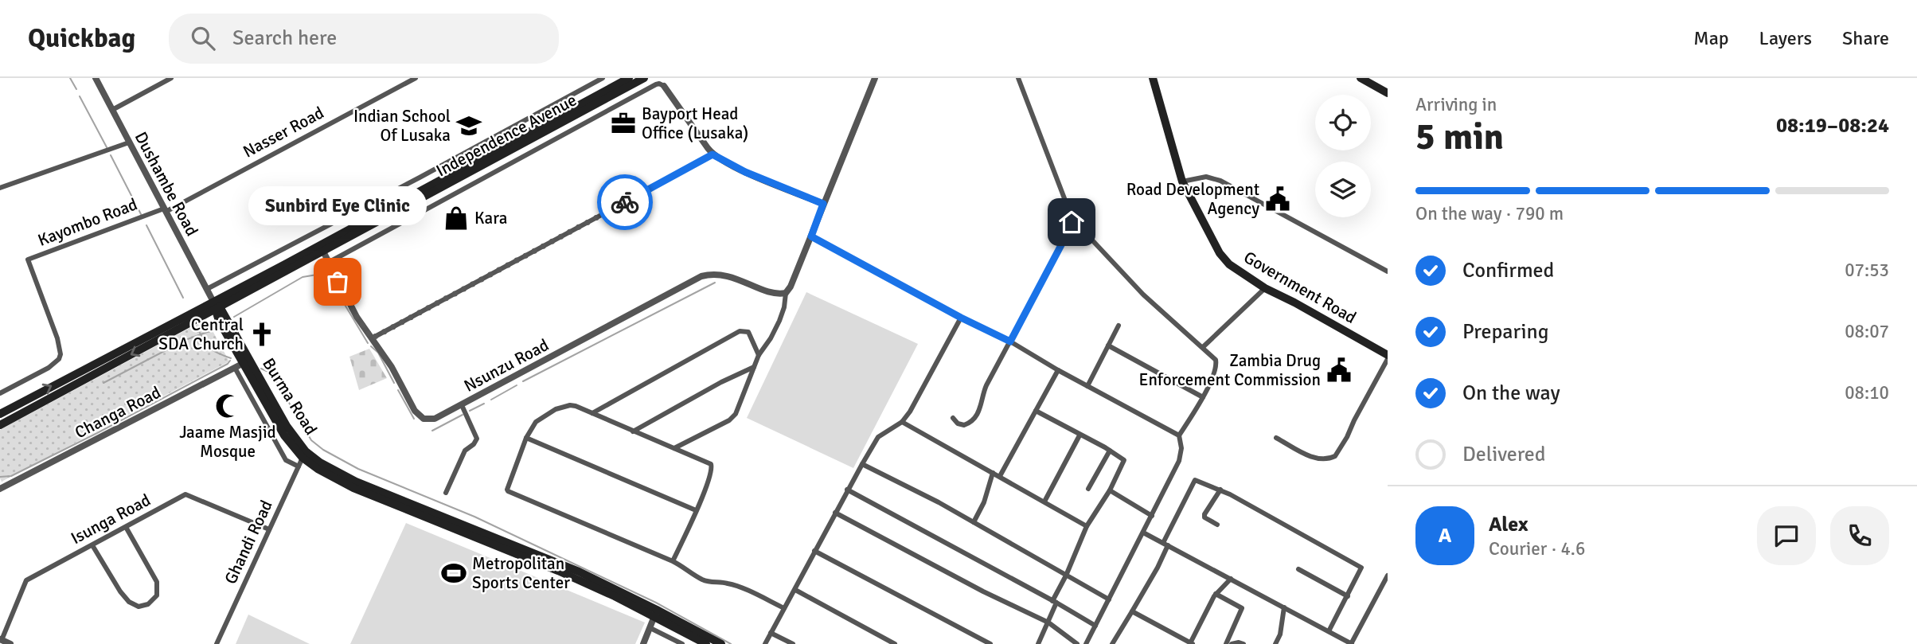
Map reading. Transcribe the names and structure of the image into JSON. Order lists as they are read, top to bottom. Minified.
{"streets":{"main road":["Independence Avenue","Government Road","Burma Road"],"street":["Nasser Road","Dushambe Road","Kayombo Road","Nsunzu Road","Changa Road","Isunga Road","Ghandi Road"]},"crossings":[["Nasser Road","Dushambe Road"],["Nasser Road","Kayombo Road"],["Independence Avenue","Dushambe Road"],["Independence Avenue","Nsunzu Road"],["Independence Avenue","Burma Road"],["Dushambe Road","Kayombo Road"],["Dushambe Road","Burma Road"],["Burma Road","Changa Road"],["Burma Road","Ghandi Road"],["Isunga Road","Ghandi Road"]],"places":{"office":["Bayport Head Office (Lusaka)"],"school or university":["Indian School Of Lusaka"],"public building":["Road Development Agency","Zambia Drug Enforcement Commission"],"shop":["Kara"],"other":["Sunbird Eye Clinic"],"church":["Central SDA Church"],"mosque":["Jaame Masjid Mosque"],"sports":["Metropolitan Sports Center"]},"page":{"header":"Quickbag","search":"Search here","nav":["Map","Layers","Share"],"heading":["5 min","Arriving in","08:19–08:24"],"panel":["Alex","Courier · 4.6"],"bar":"On the way · 790 m","bubble":"Sunbird Eye Clinic","list":[["Confirmed","07:53"],["Preparing","08:07"],["On the way","08:10"],"Delivered"],"round":"A"}}
